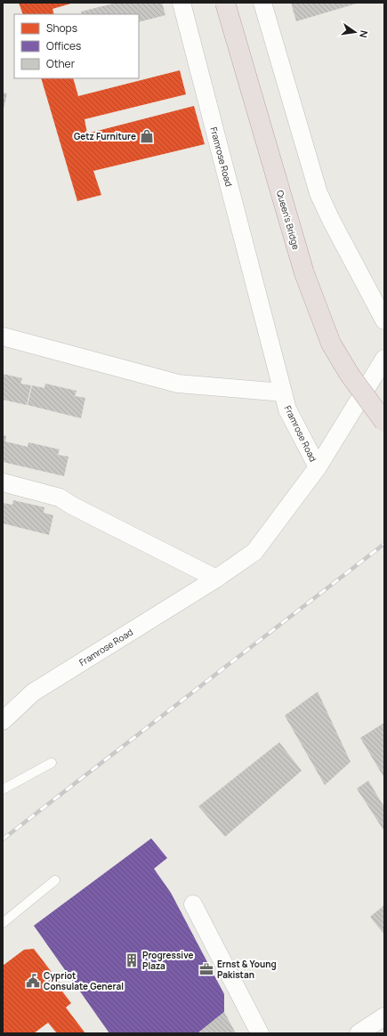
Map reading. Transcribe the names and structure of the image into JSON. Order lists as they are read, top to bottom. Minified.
{"streets":{"highway":["Queen's Bridge"],"street":["Framrose Road"]},"places":{"shop":["Getz Furniture"],"building":["Progressive Plaza"],"office":["Ernst & Young Pakistan"],"public building":["Cypriot Consulate General"]},"legend":["Shops","Offices","Other"],"north":"right"}
